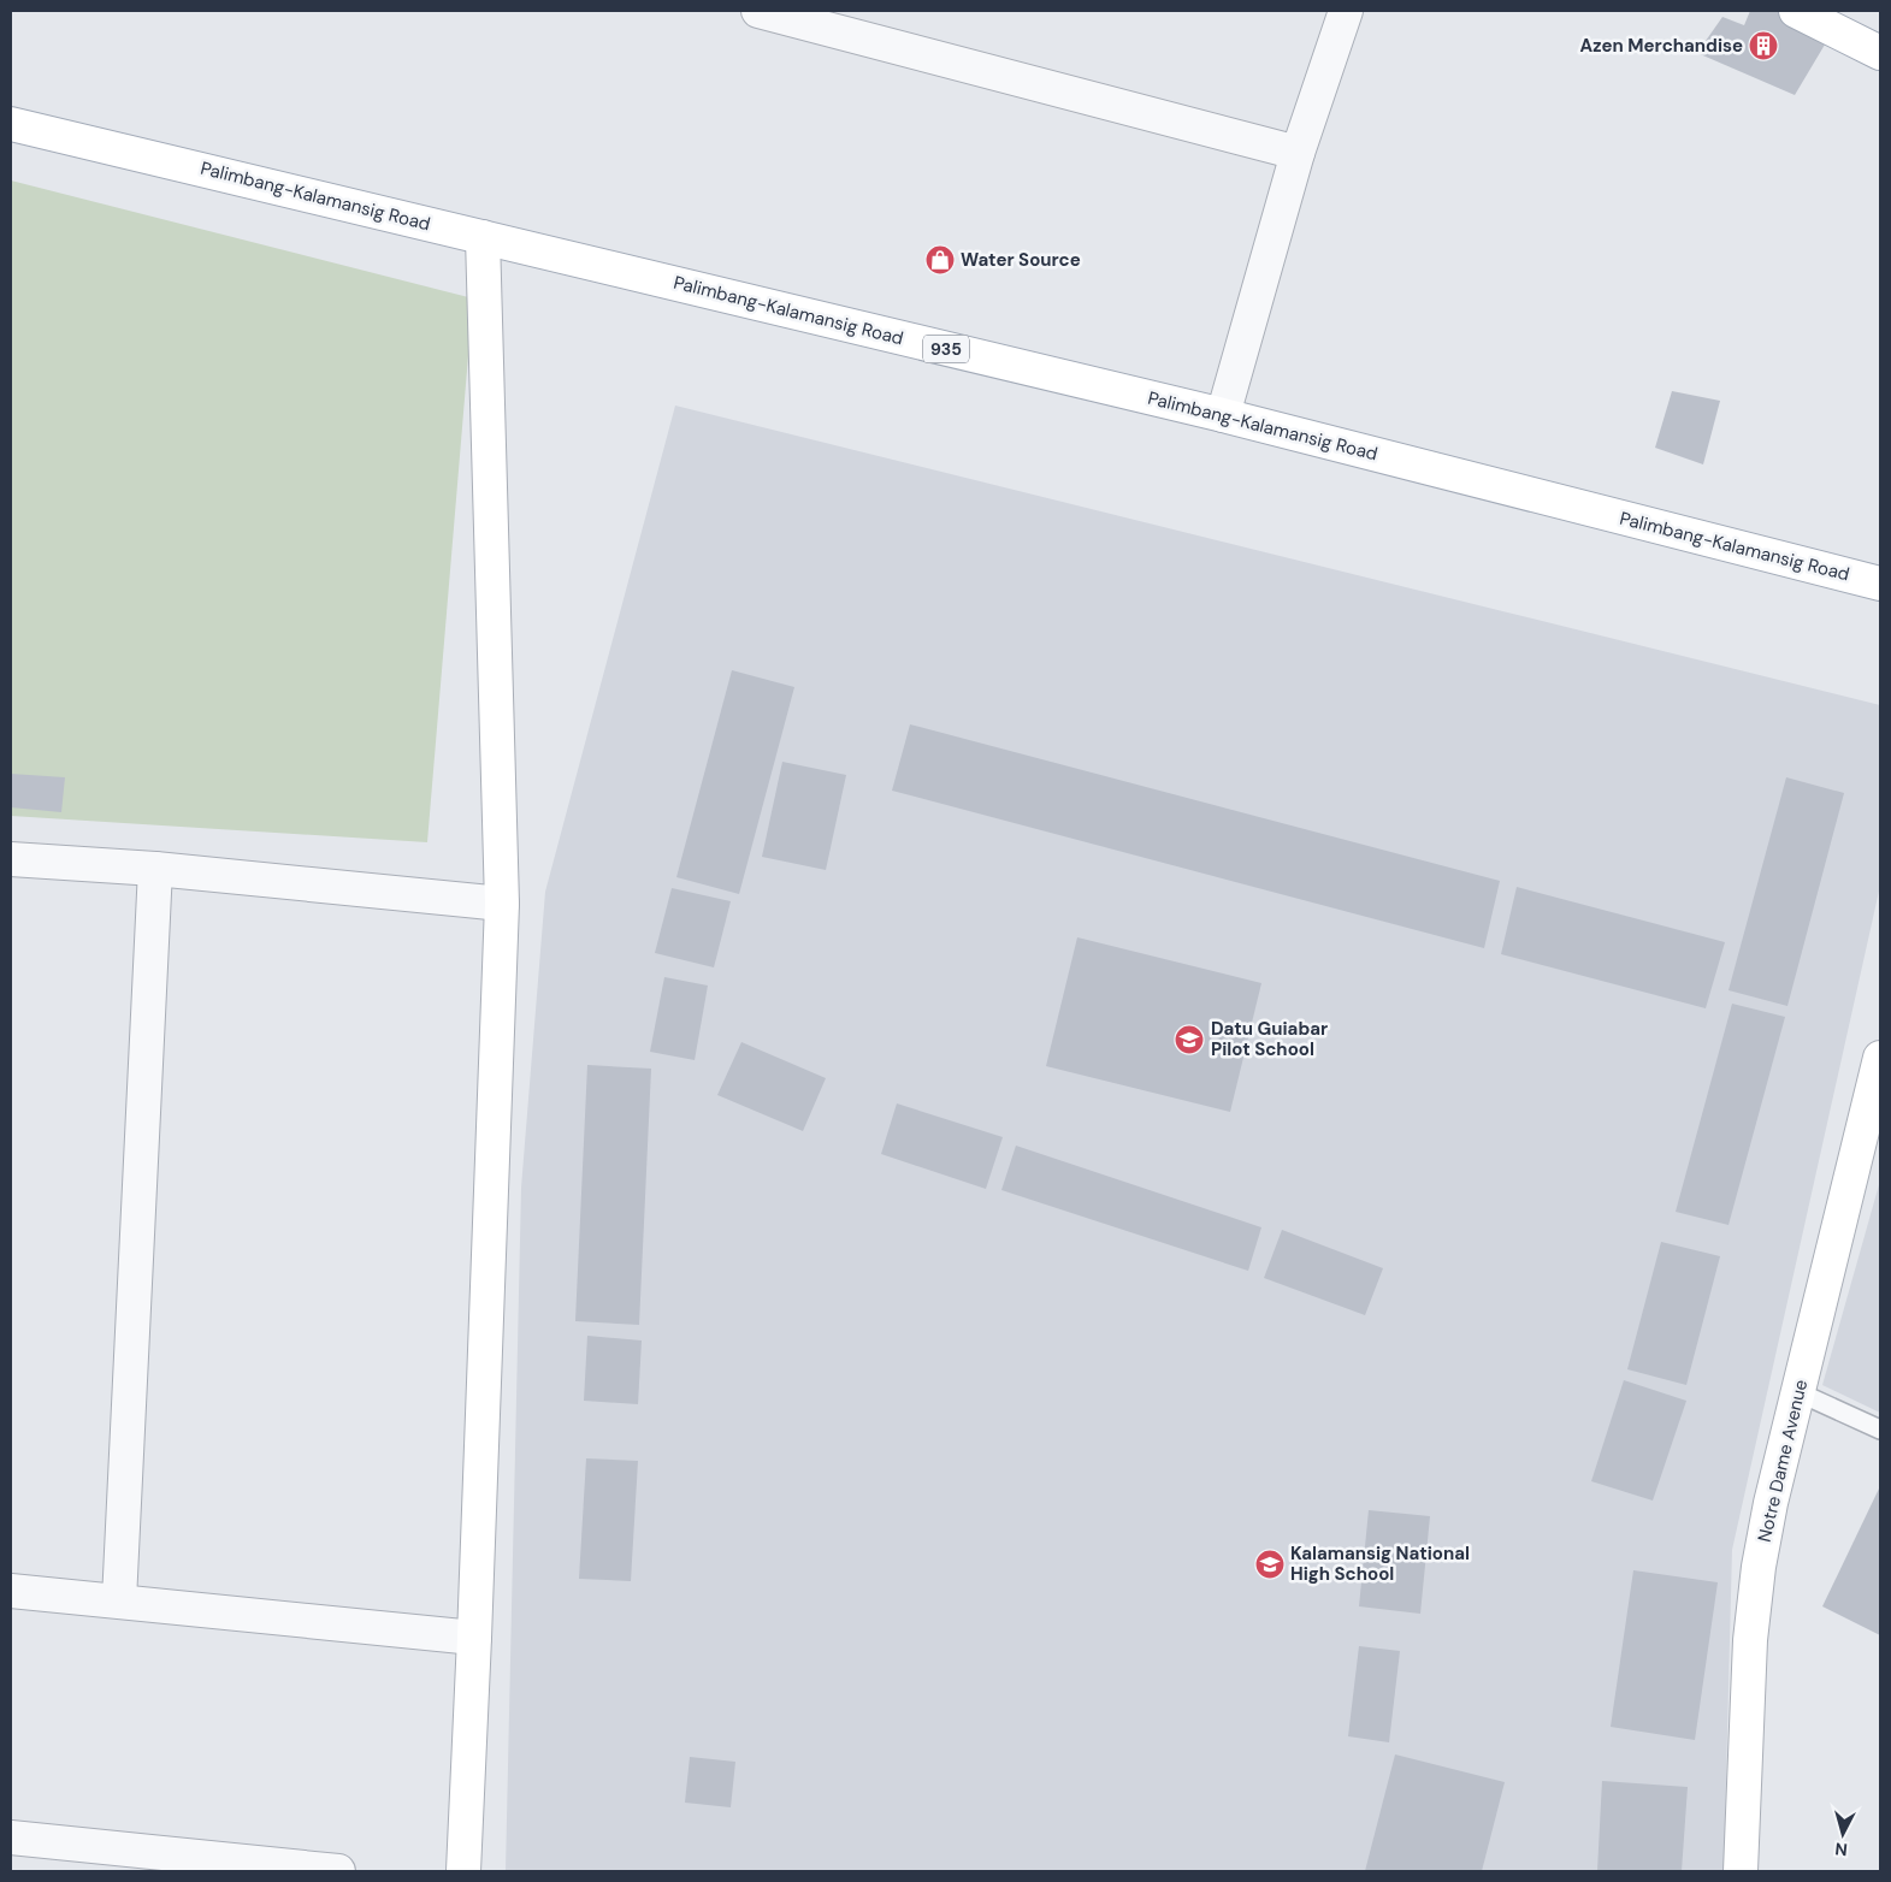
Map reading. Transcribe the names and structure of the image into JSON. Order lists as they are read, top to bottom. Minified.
{"streets":{"street":["Palimbang-Kalamansig Road","935","Notre Dame Avenue"]},"places":{"building":["Azen Merchandise"],"shop":["Water Source"],"school or university":["Datu Guiabar Pilot School","Kalamansig National High School"]},"north":"bottom"}
